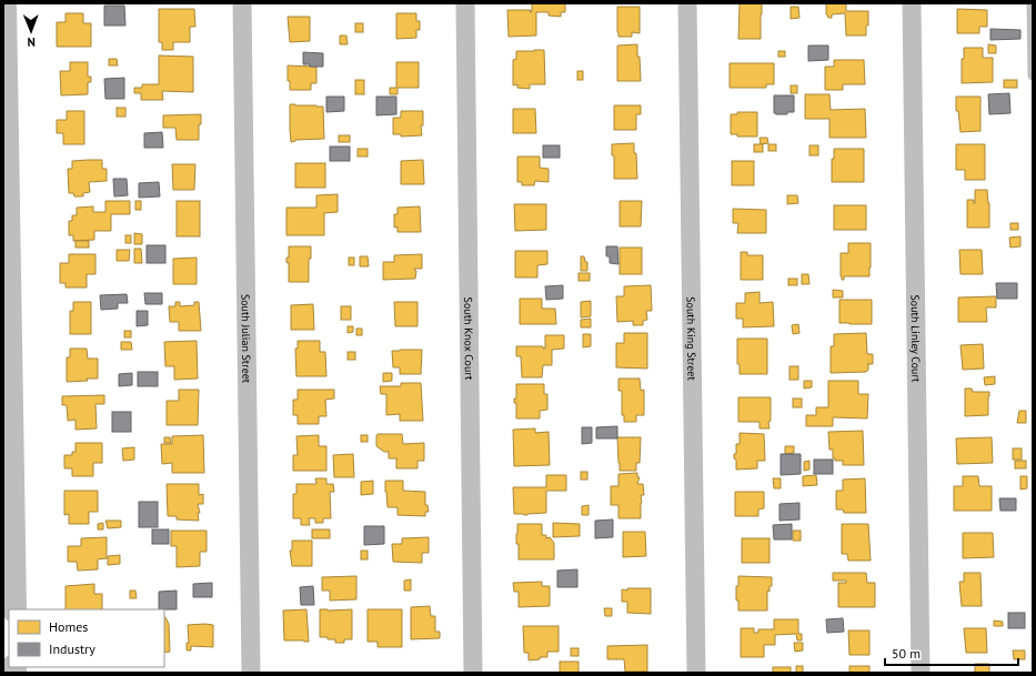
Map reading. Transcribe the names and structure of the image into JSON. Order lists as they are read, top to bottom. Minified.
{"streets":{"street":["South Julian Street","South Knox Court","South King Street","South Linley Court"]},"legend":["Homes","Industry"],"scale_bar":"50 m","north":"bottom"}
